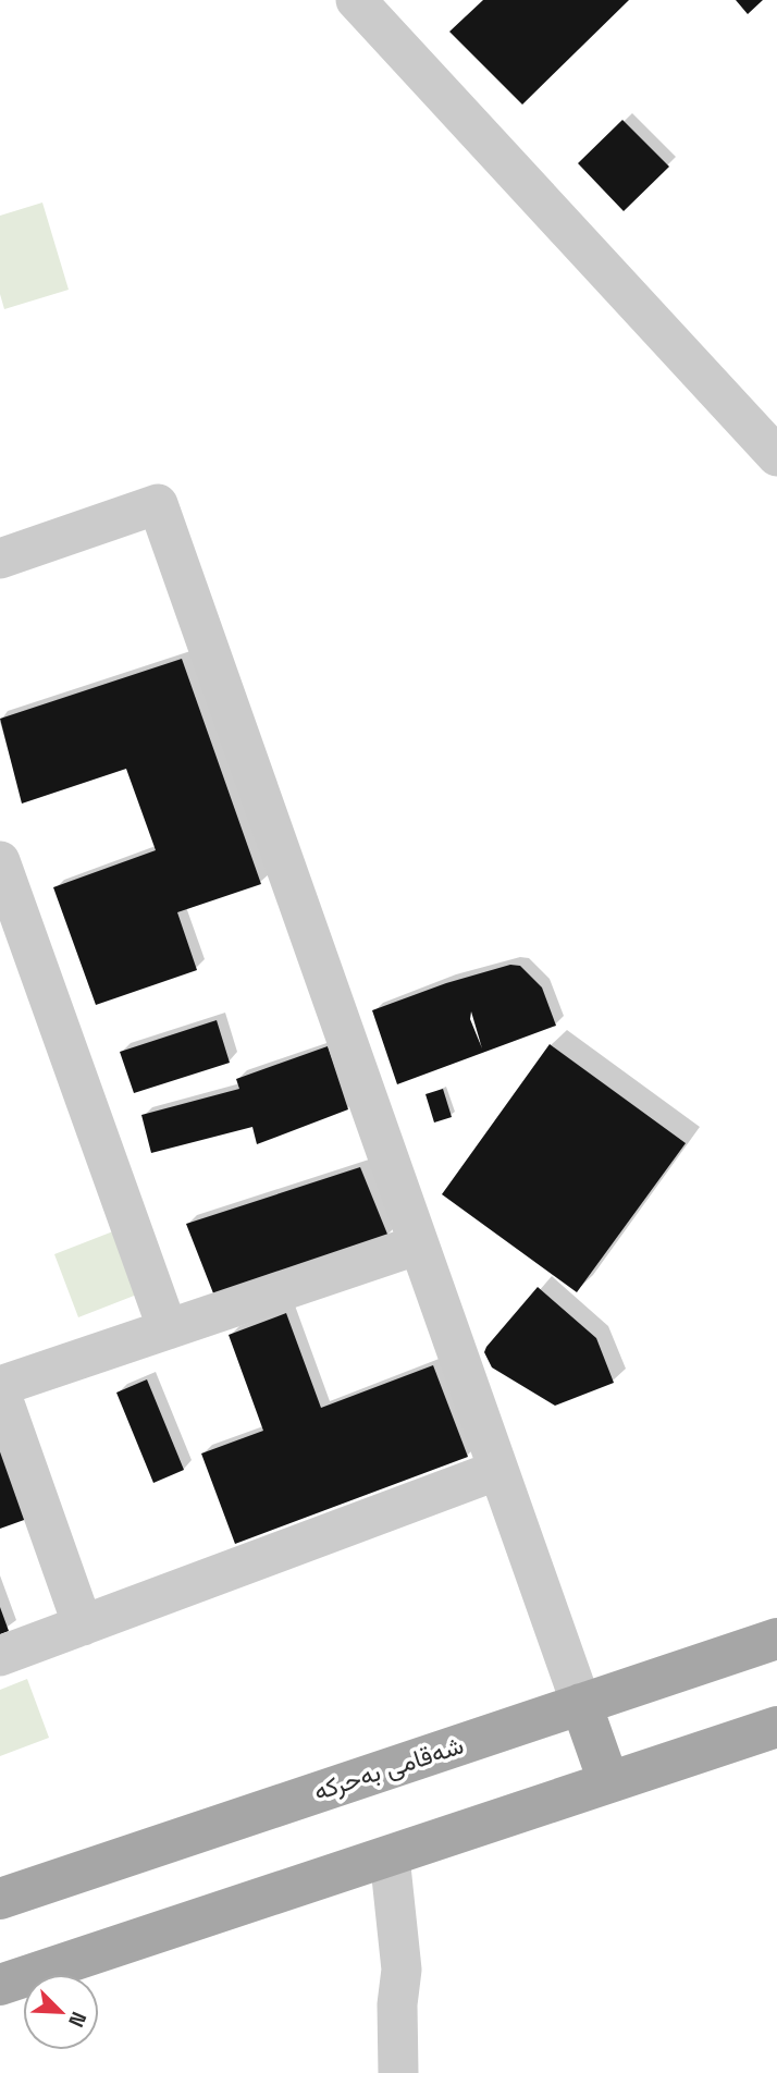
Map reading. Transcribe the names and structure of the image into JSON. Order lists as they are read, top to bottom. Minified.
{"streets":{"main road":["شەقامی بەحرکە"]},"north":"bottom right"}
